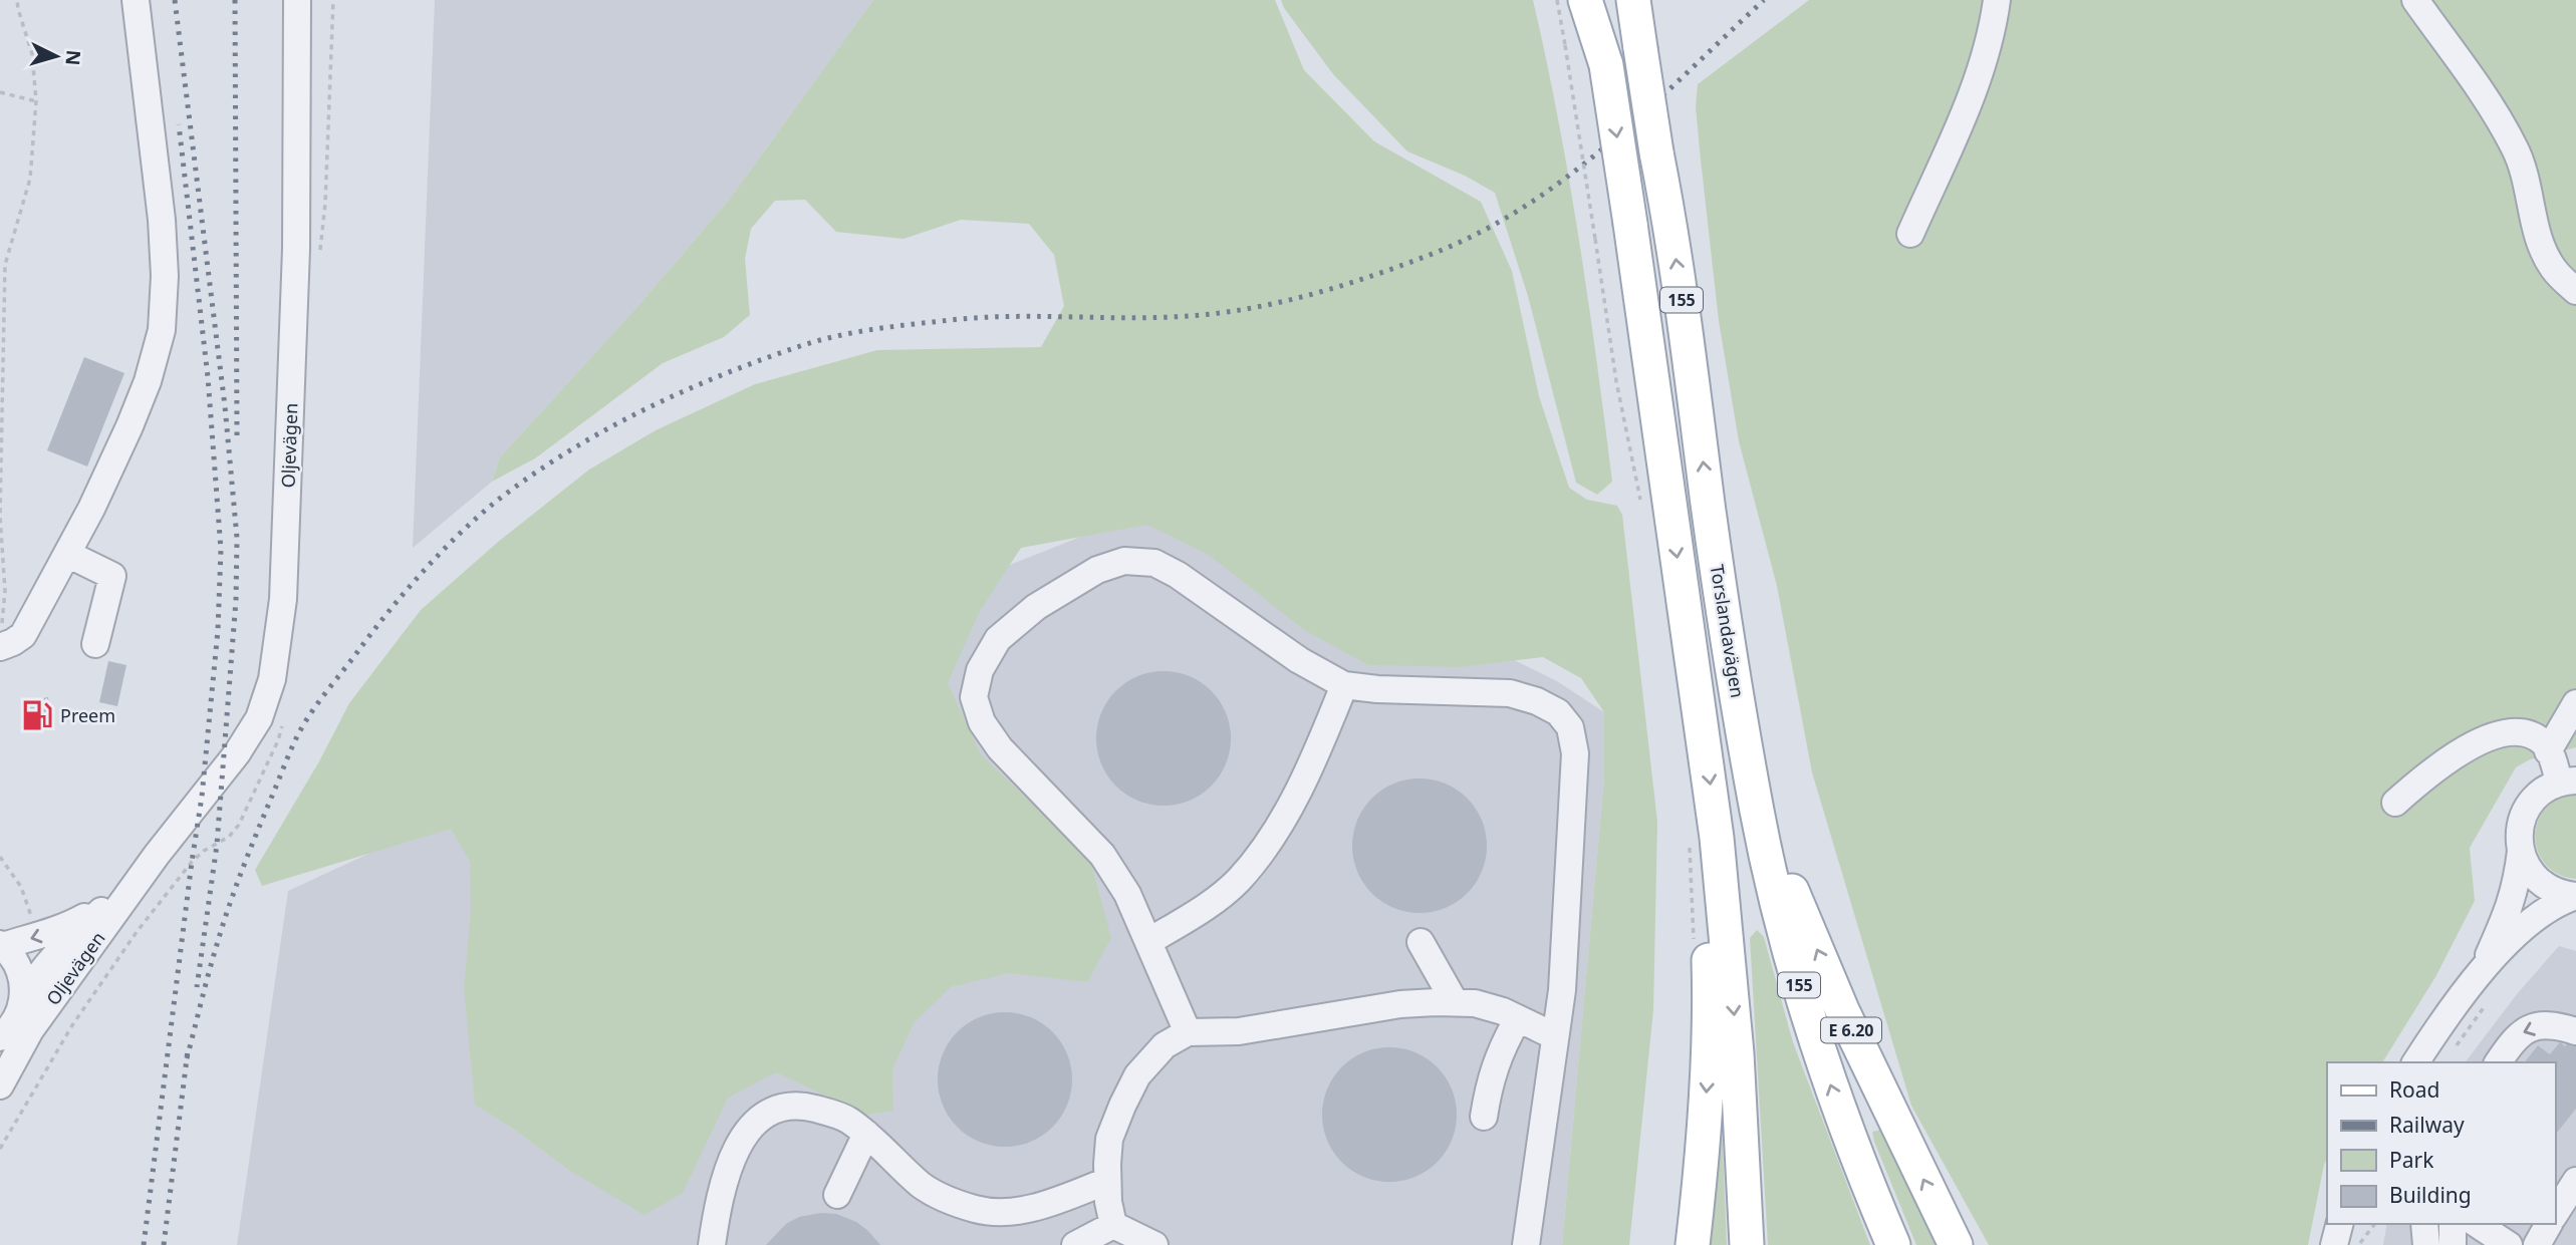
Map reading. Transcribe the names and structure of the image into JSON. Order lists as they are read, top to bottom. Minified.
{"streets":{"main road":["155","Torslandavägen","E 6.20"],"street":["Oljevägen"]},"crossings":[["Torslandavägen","E 6.20"]],"places":{"fuel station":["Preem"]},"legend":["Road","Railway","Park","Building"],"north":"right"}
